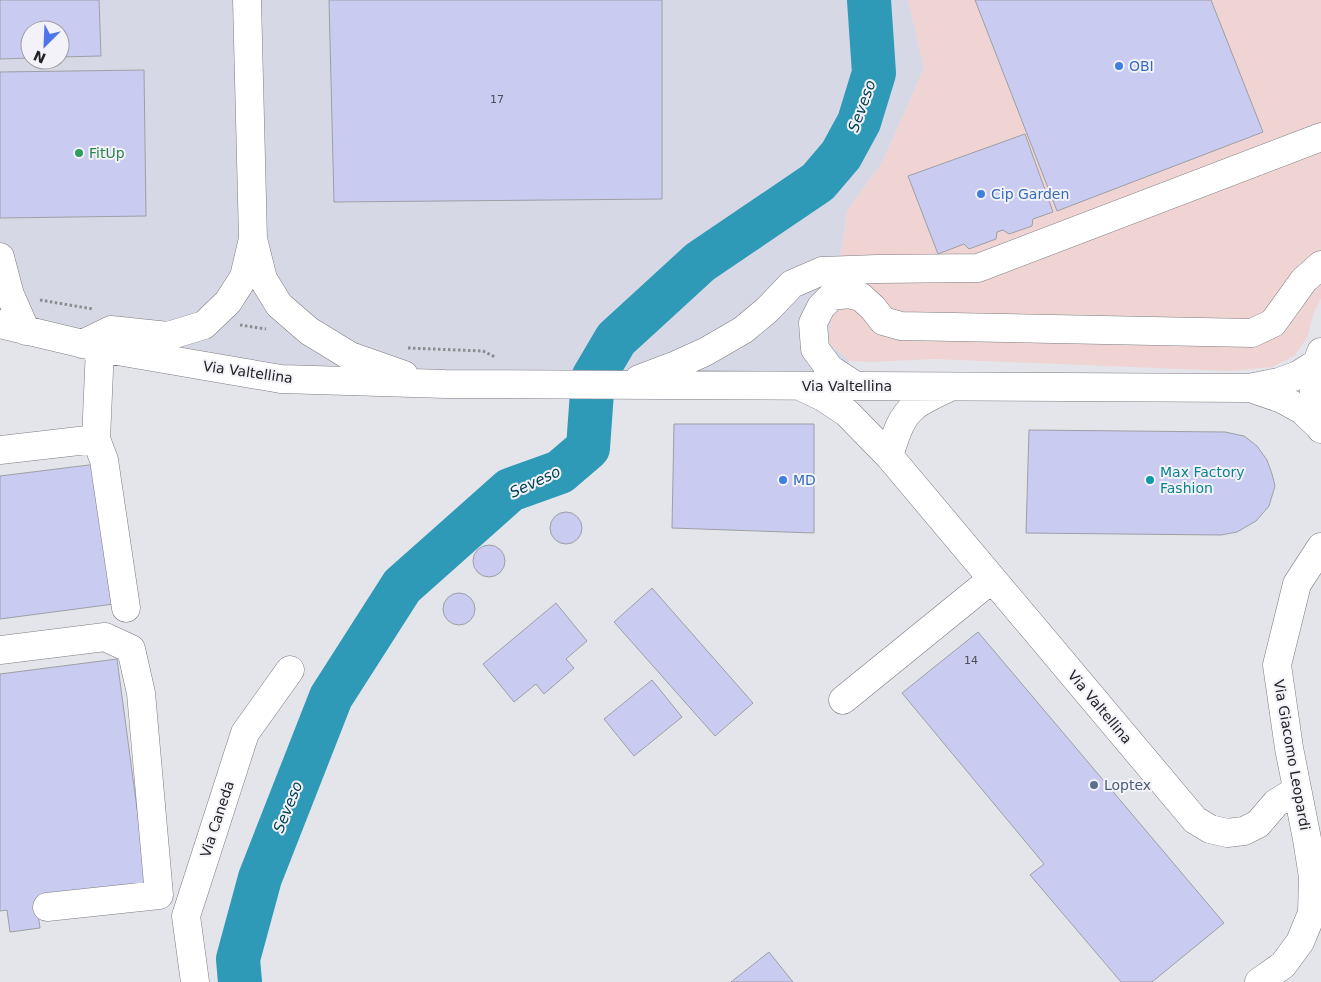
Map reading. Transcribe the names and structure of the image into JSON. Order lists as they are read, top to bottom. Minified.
{"streets":{"street":["Via Valtellina","Via Giacomo Leopardi","Via Caneda"]},"crossings":[["Via Valtellina","Via Giacomo Leopardi"]],"water":["Seveso"],"places":["OBI","FitUp","Cip Garden","MD","Max Factory Fashion","Loptex"],"house_numbers":["17","14"],"north":"bottom left"}
